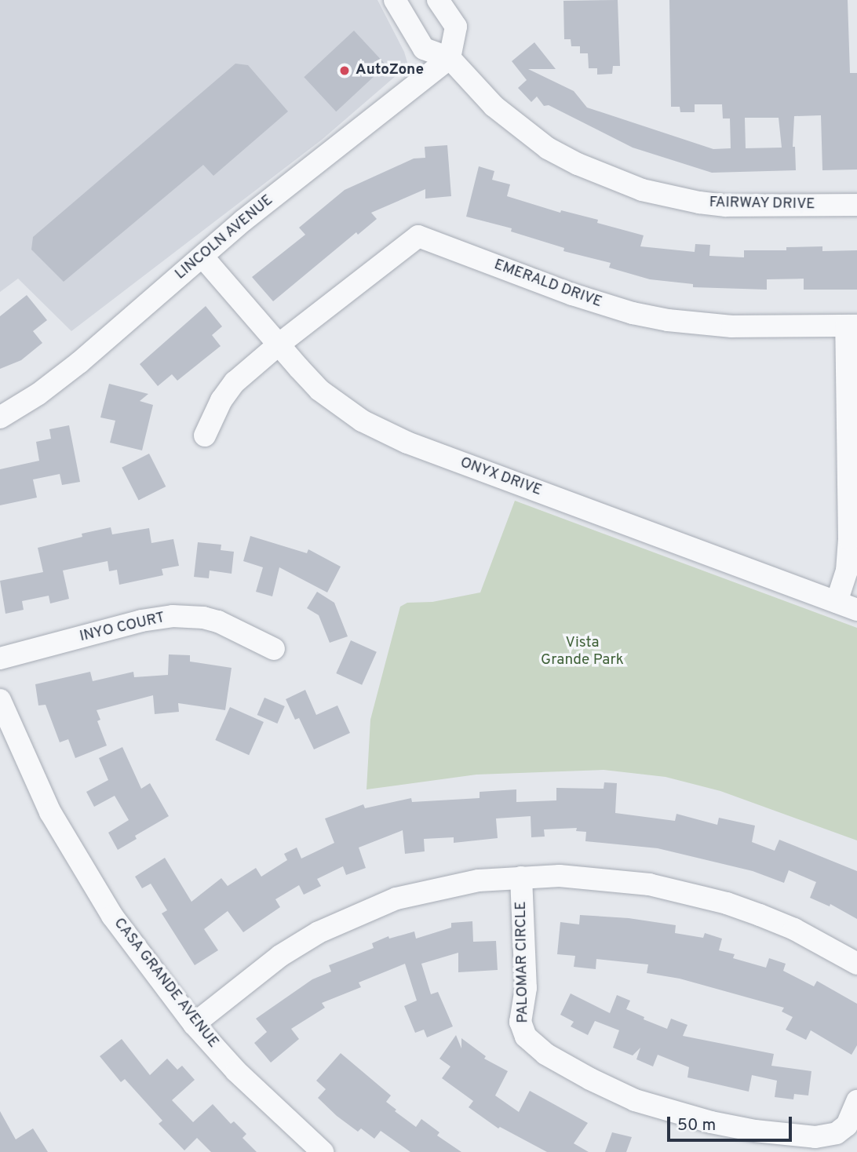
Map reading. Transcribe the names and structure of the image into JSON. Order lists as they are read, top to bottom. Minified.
{"streets":{"street":["FAIRWAY DRIVE","LINCOLN AVENUE","EMERALD DRIVE","ONYX DRIVE","INYO COURT","PALOMAR CIRCLE","CASA GRANDE AVENUE"]},"crossings":[["FAIRWAY DRIVE","LINCOLN AVENUE"],["LINCOLN AVENUE","ONYX DRIVE"],["EMERALD DRIVE","ONYX DRIVE"]],"parks":["Vista Grande Park"],"places":["AutoZone"],"scale_bar":"50 m"}
